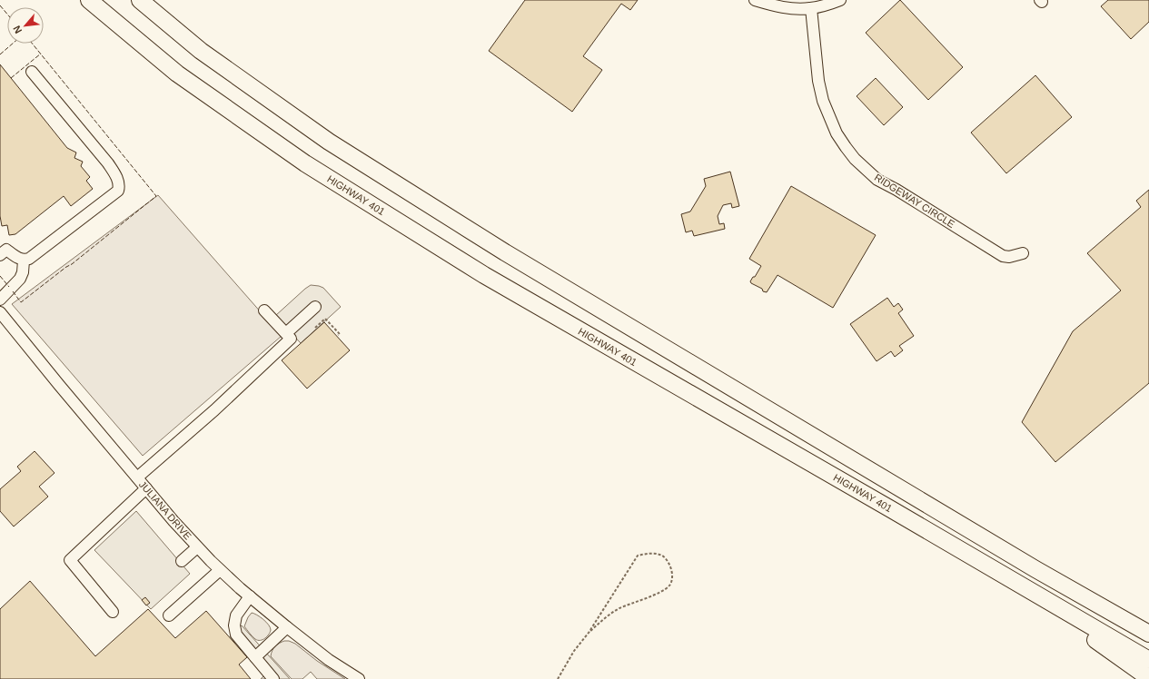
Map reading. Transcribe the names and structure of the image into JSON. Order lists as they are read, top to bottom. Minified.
{"streets":{"highway":["HIGHWAY 401"],"street":["RIDGEWAY CIRCLE","JULIANA DRIVE"]},"north":"bottom left"}
